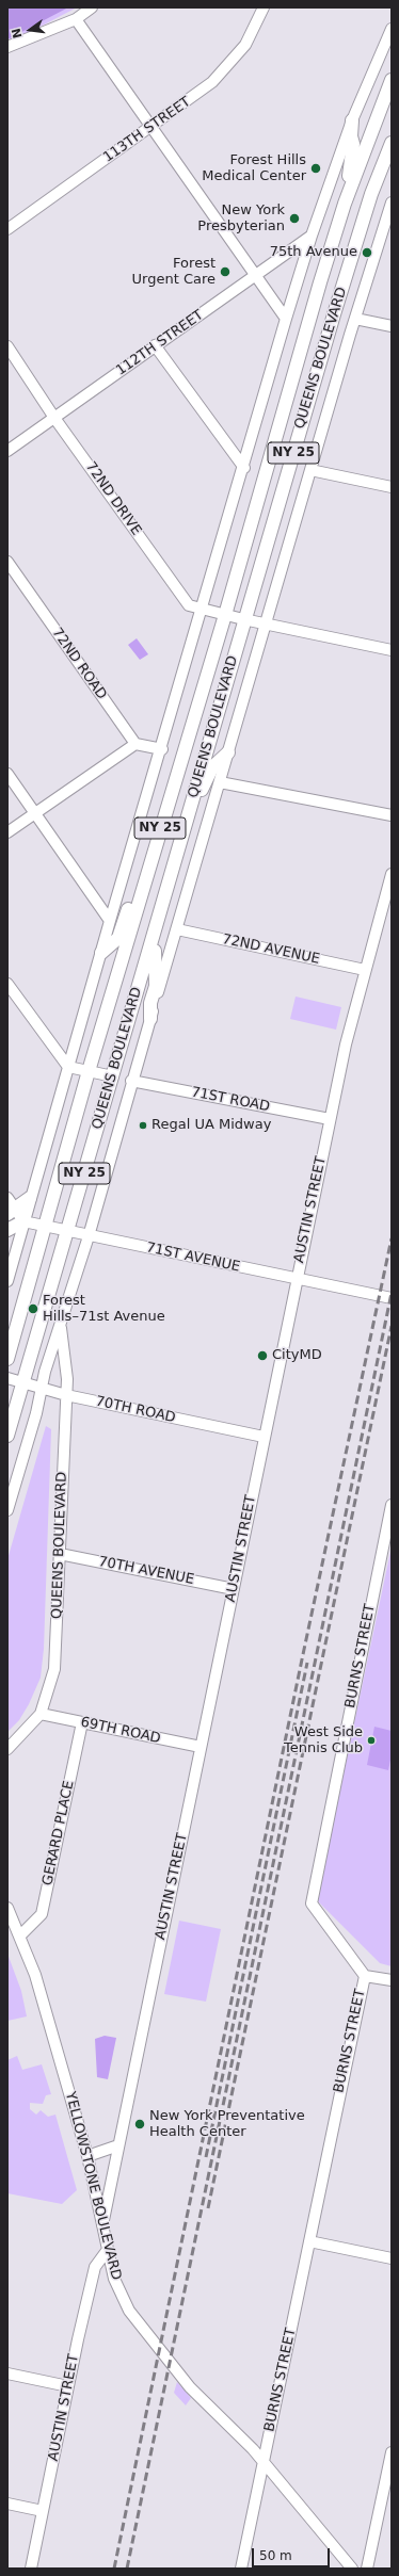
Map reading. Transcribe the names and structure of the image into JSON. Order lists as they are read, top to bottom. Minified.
{"streets":{"main road":["QUEENS BOULEVARD","NY 25"],"street":["113TH STREET","112TH STREET","72ND DRIVE","72ND ROAD","72ND AVENUE","71ST ROAD","AUSTIN STREET","71ST AVENUE","70TH ROAD","70TH AVENUE","BURNS STREET","69TH ROAD","GERARD PLACE","YELLOWSTONE BOULEVARD"]},"crossings":[["112TH STREET","72ND DRIVE"],["QUEENS BOULEVARD","72ND DRIVE"],["QUEENS BOULEVARD","72ND AVENUE"],["QUEENS BOULEVARD","71ST ROAD"],["QUEENS BOULEVARD","71ST AVENUE"],["QUEENS BOULEVARD","70TH ROAD"],["QUEENS BOULEVARD","70TH AVENUE"],["QUEENS BOULEVARD","69TH ROAD"],["72ND AVENUE","AUSTIN STREET"],["71ST ROAD","AUSTIN STREET"],["AUSTIN STREET","71ST AVENUE"],["AUSTIN STREET","70TH ROAD"],["AUSTIN STREET","70TH AVENUE"],["AUSTIN STREET","69TH ROAD"],["AUSTIN STREET","YELLOWSTONE BOULEVARD"],["BURNS STREET","YELLOWSTONE BOULEVARD"],["69TH ROAD","GERARD PLACE"],["GERARD PLACE","YELLOWSTONE BOULEVARD"]],"places":["Forest Hills Medical Center","New York Presbyterian","75th Avenue","Forest Urgent Care","Regal UA Midway","Forest Hills–71st Avenue","CityMD","West Side Tennis Club","New York Preventative Health Center"],"scale_bar":"50 m","north":"left"}
